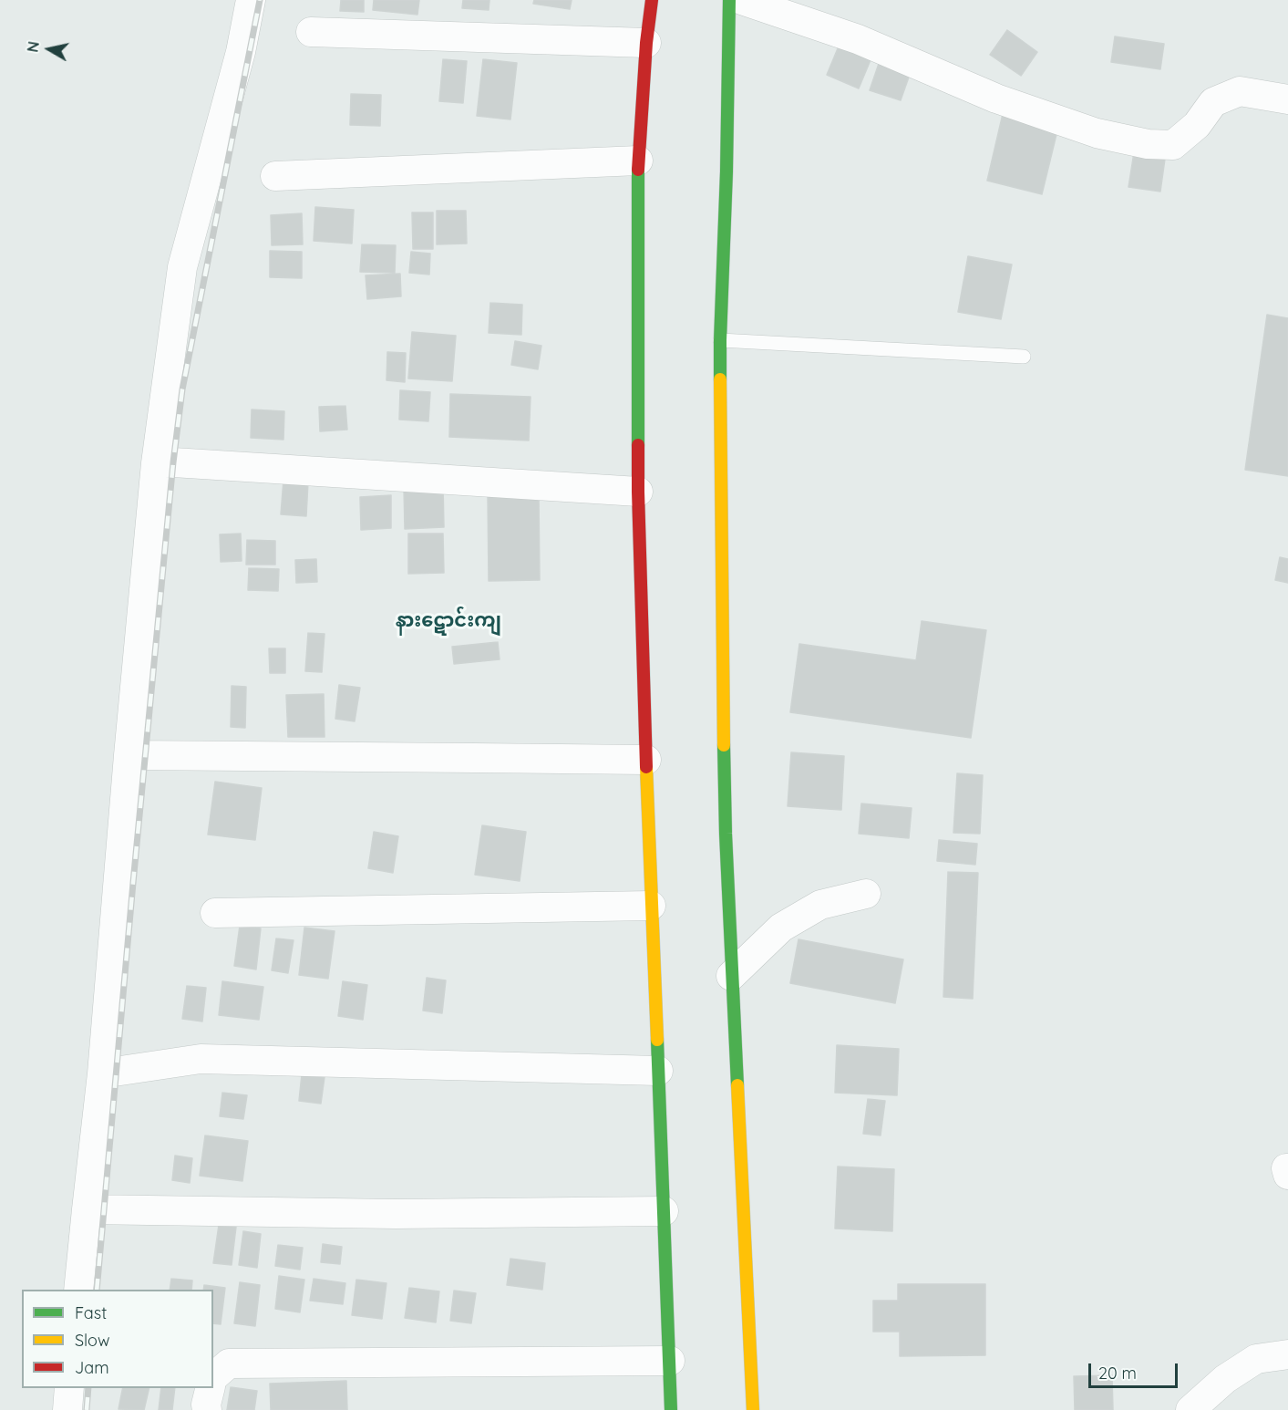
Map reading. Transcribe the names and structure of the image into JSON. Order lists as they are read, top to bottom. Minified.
{"districts":["နားဋောင်းကျ"],"legend":["Fast","Slow","Jam"],"scale_bar":"20 m","north":"left"}
